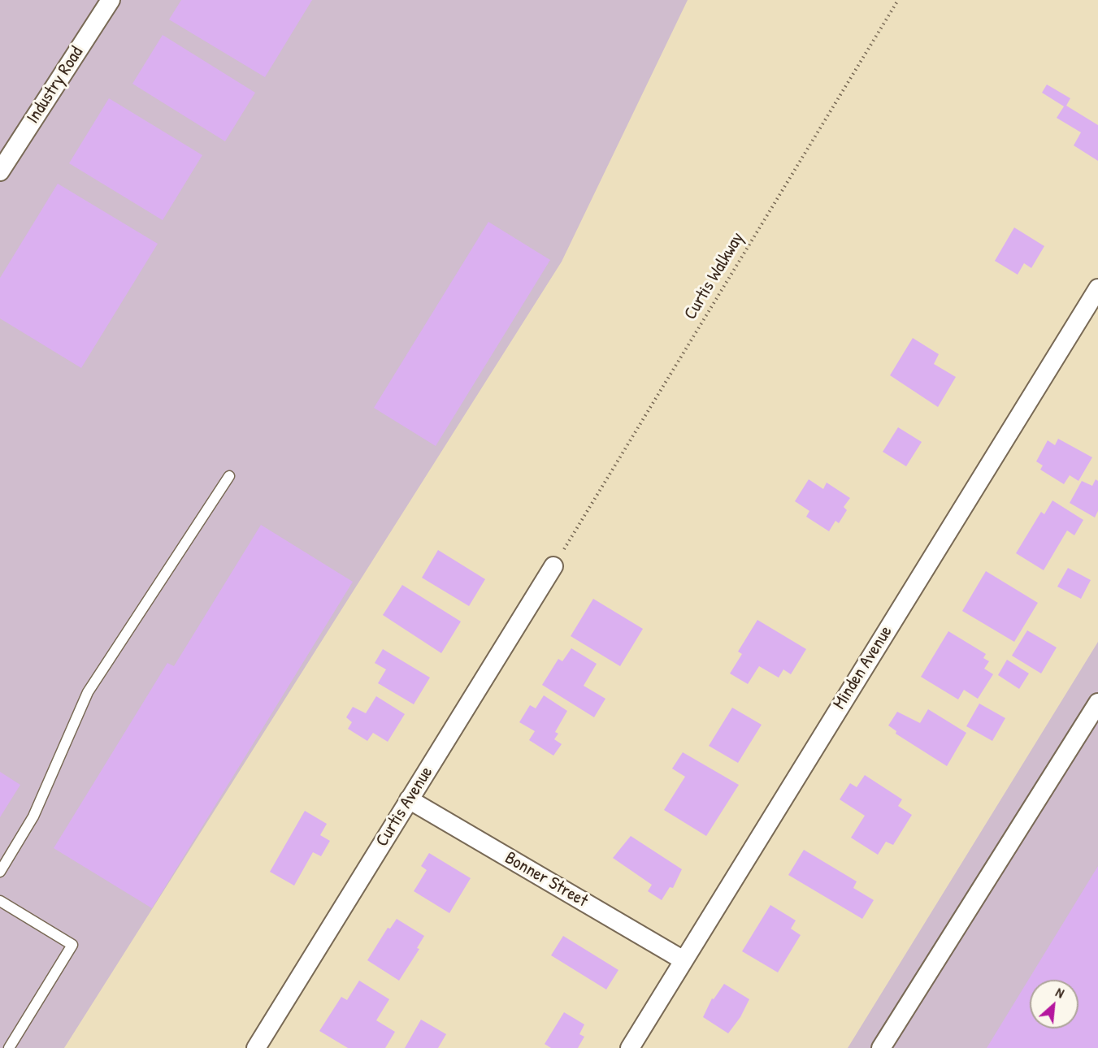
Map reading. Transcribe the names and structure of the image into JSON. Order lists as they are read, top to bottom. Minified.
{"streets":{"street":["Industry Road","Minden Avenue","Curtis Avenue","Bonner Street"],"path":["Curtis Walkway"]},"crossings":[["Curtis Walkway","Curtis Avenue"],["Minden Avenue","Bonner Street"],["Curtis Avenue","Bonner Street"]],"north":"top right"}
